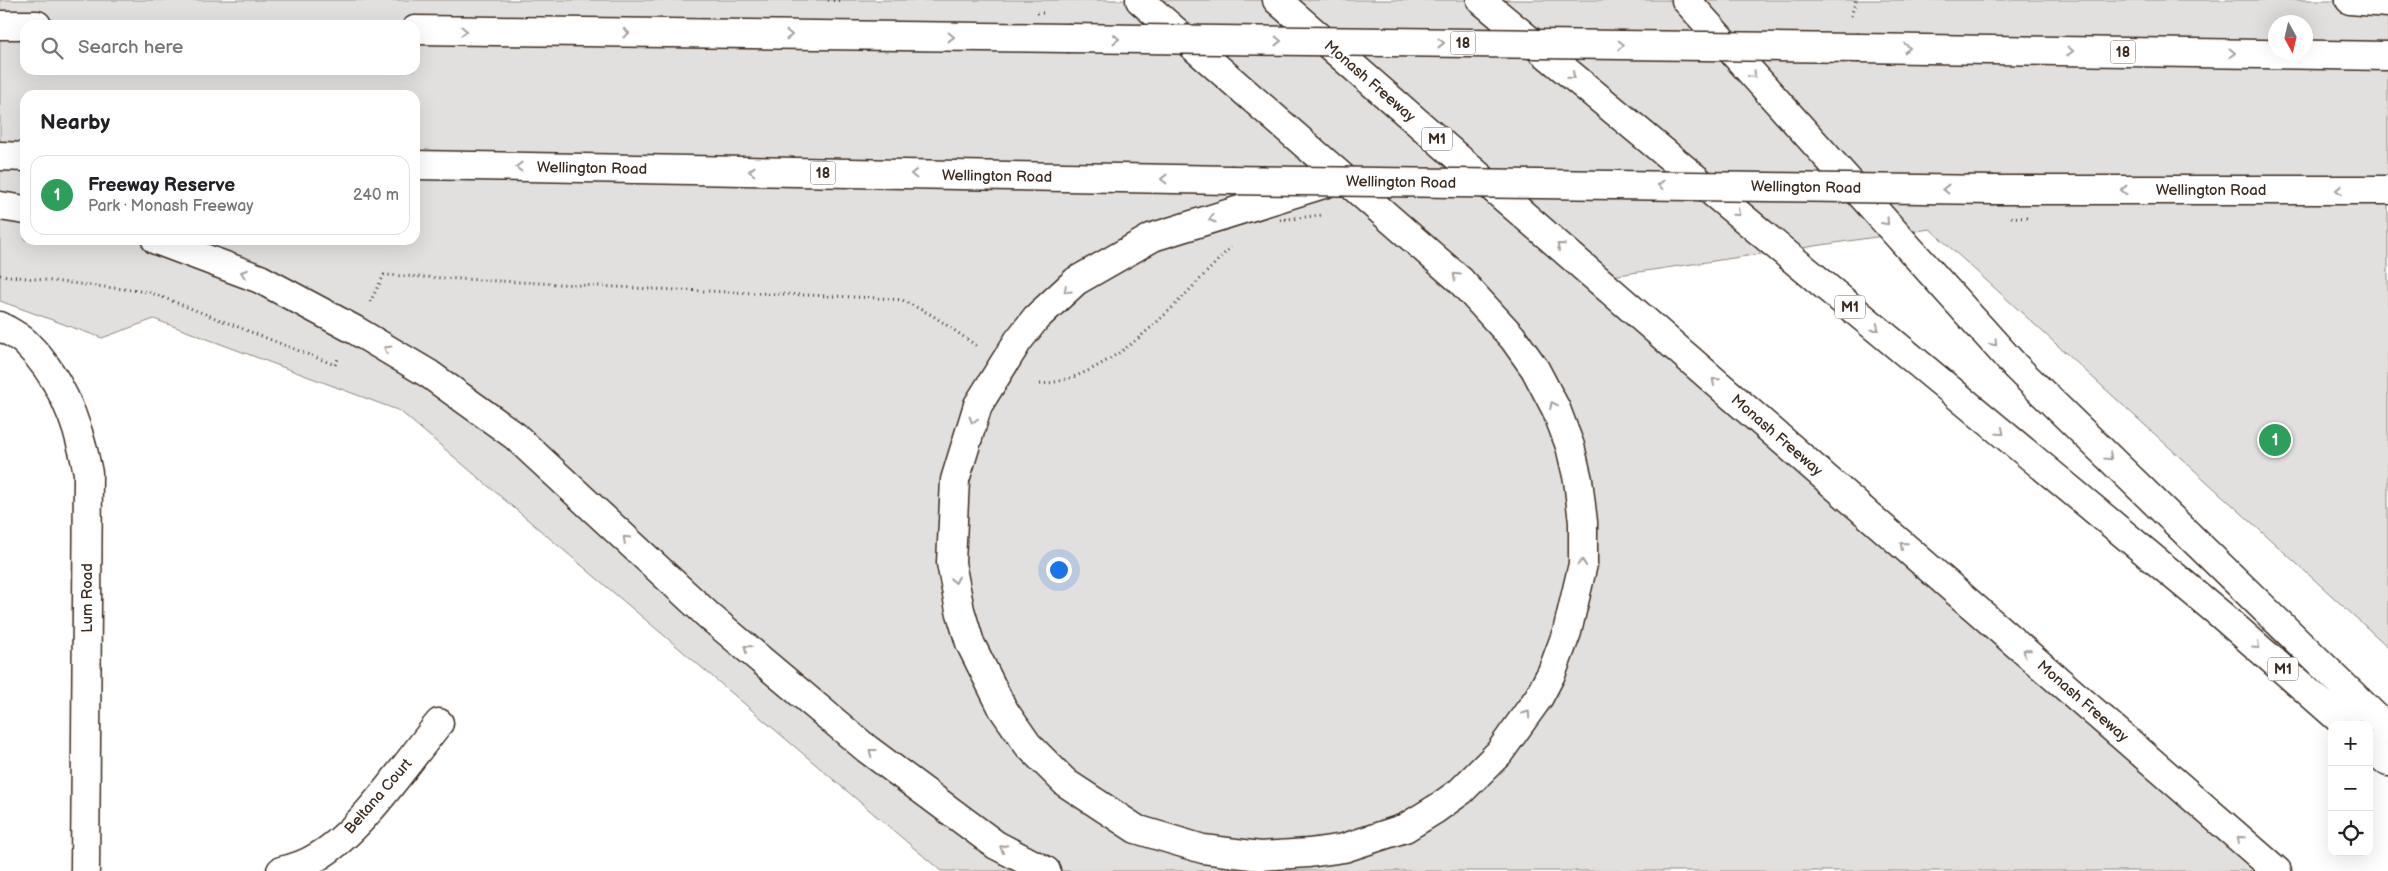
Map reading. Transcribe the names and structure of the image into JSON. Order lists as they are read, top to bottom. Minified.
{"streets":{"main road":["18","Monash Freeway","M1","Wellington Road","Lum Road","Beltana Court"]},"north":"bottom","page":{"search":"Search here","heading":"Nearby","list":[{"mark":"1","name":"Freeway Reserve","note":"Park · Monash Freeway","value":"240 m"}],"pins":"1","map_buttons":["+","−"]}}
